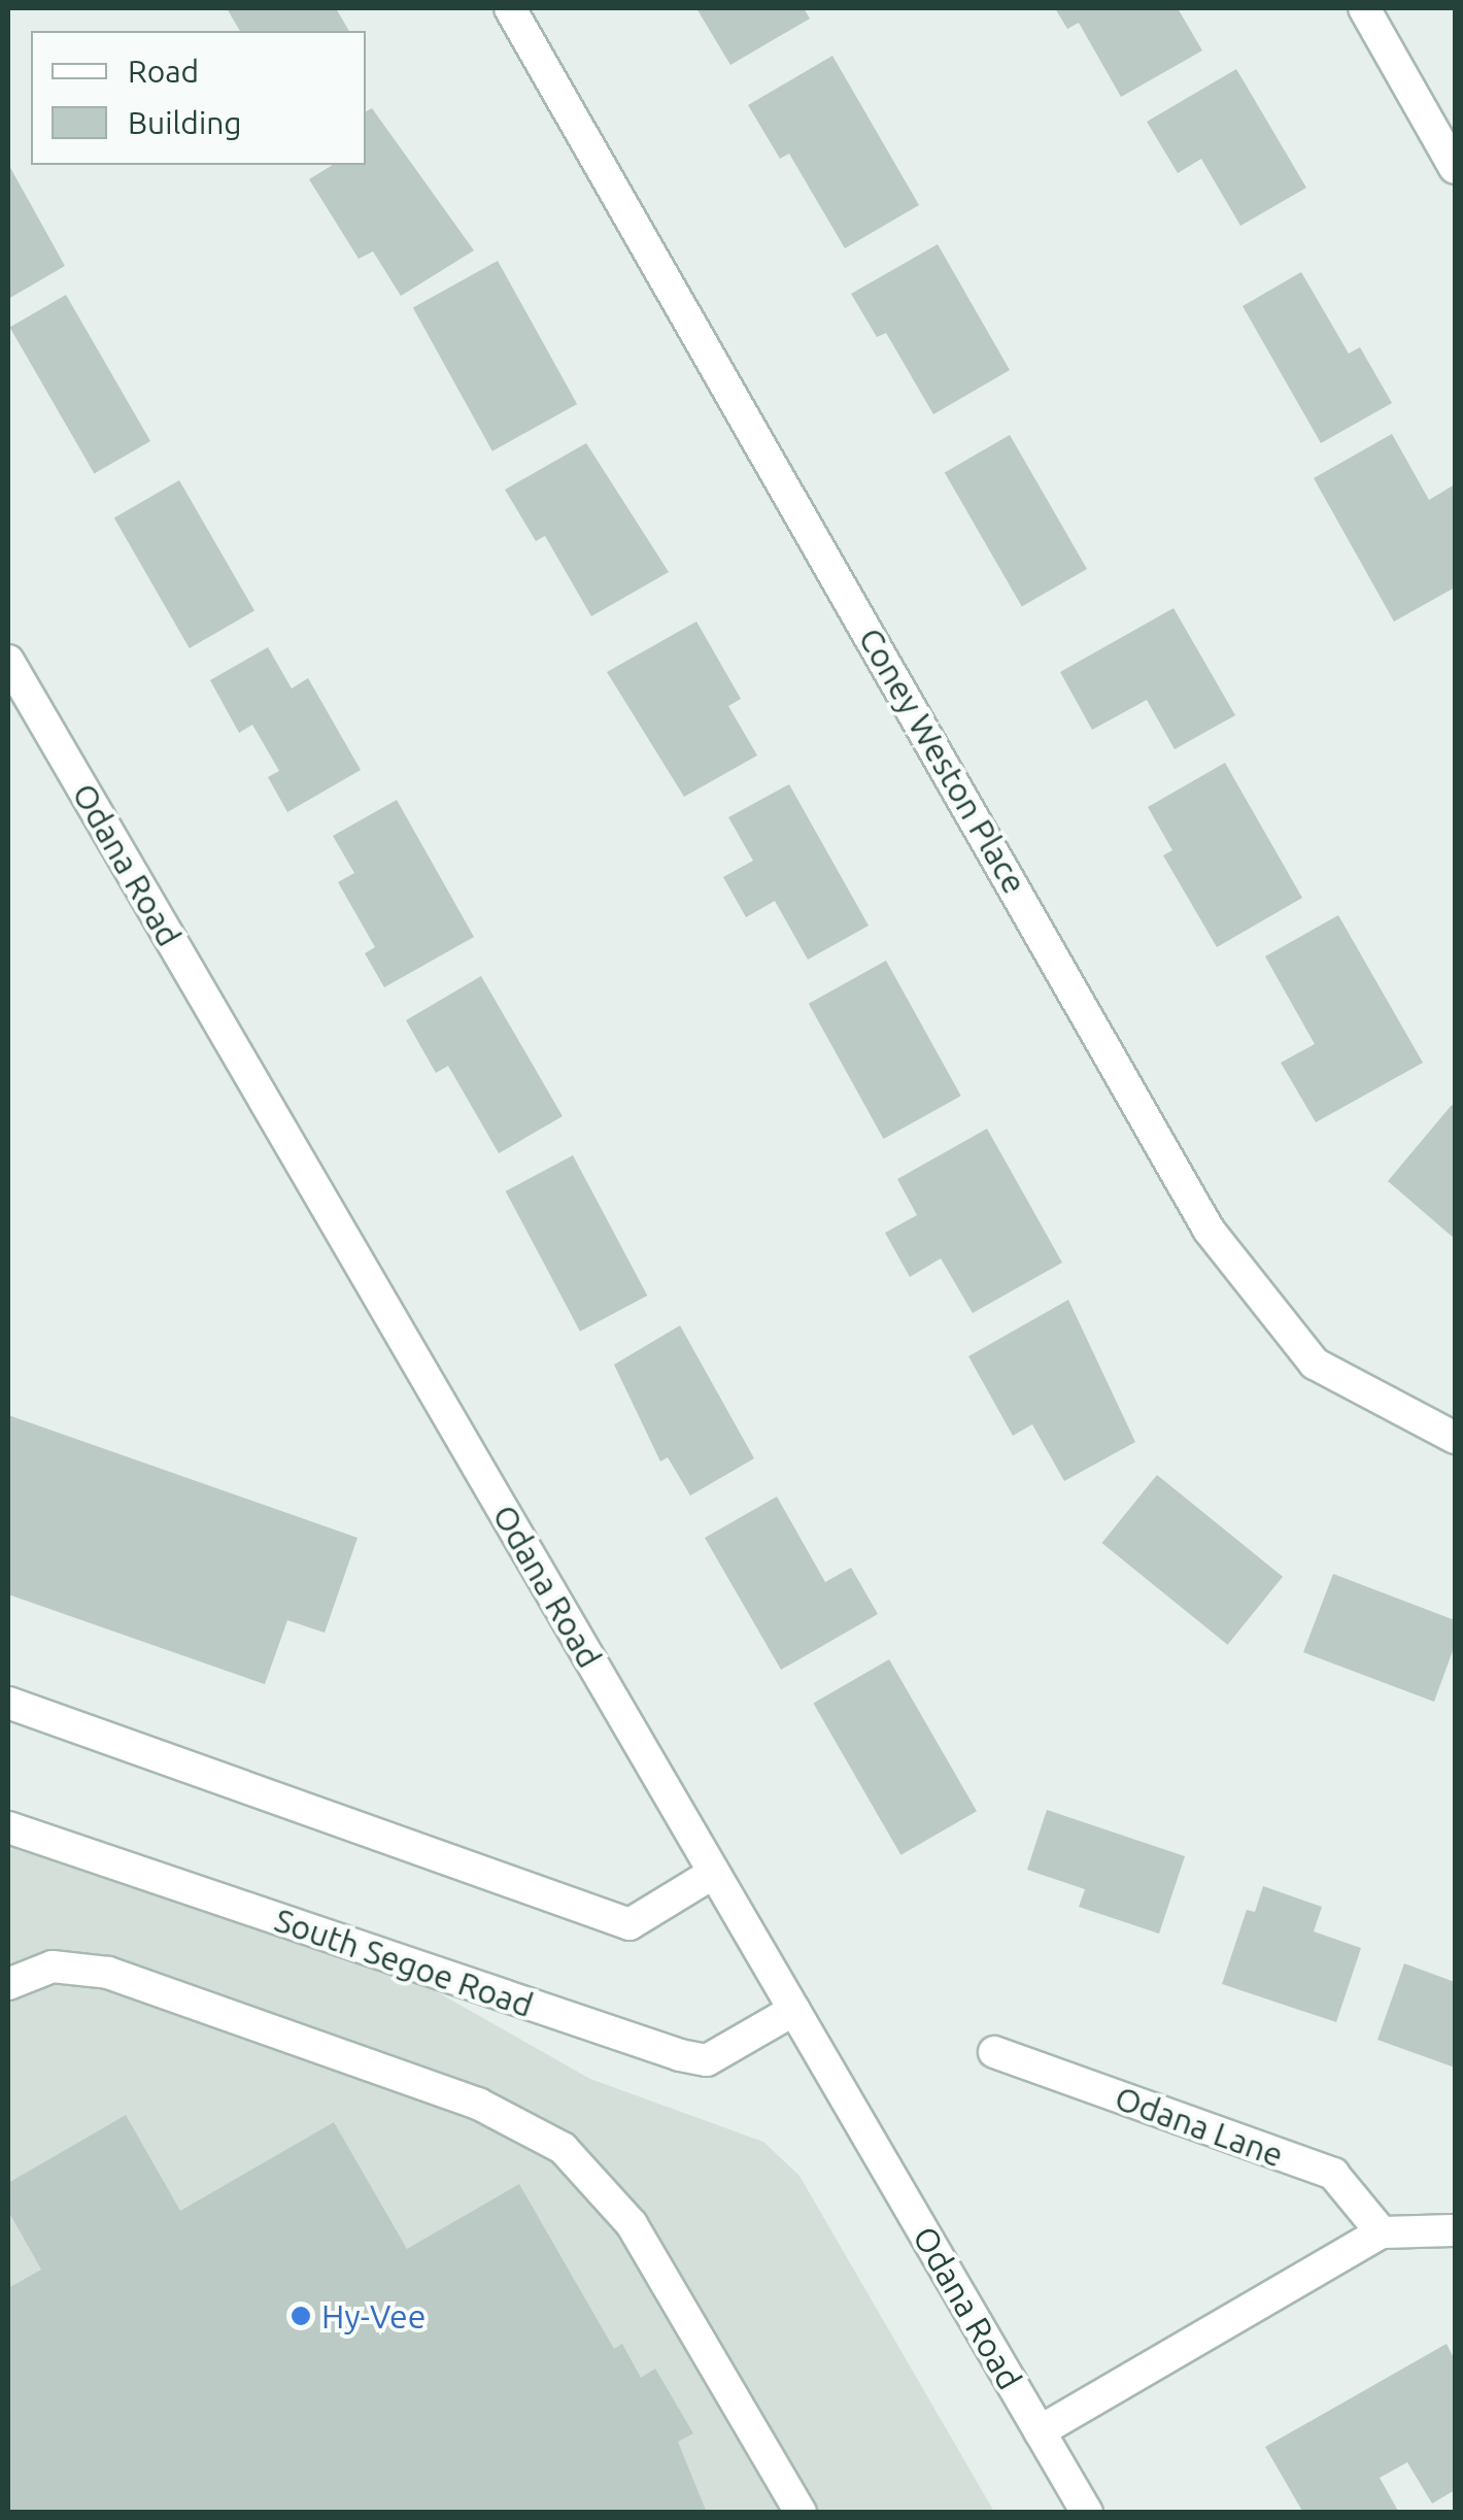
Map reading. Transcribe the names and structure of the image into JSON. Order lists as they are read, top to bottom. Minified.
{"streets":{"street":["Coney Weston Place","Odana Road","South Segoe Road","Odana Lane"]},"crossings":[["Odana Road","South Segoe Road"]],"places":["Hy-Vee"],"legend":["Road","Building"]}
